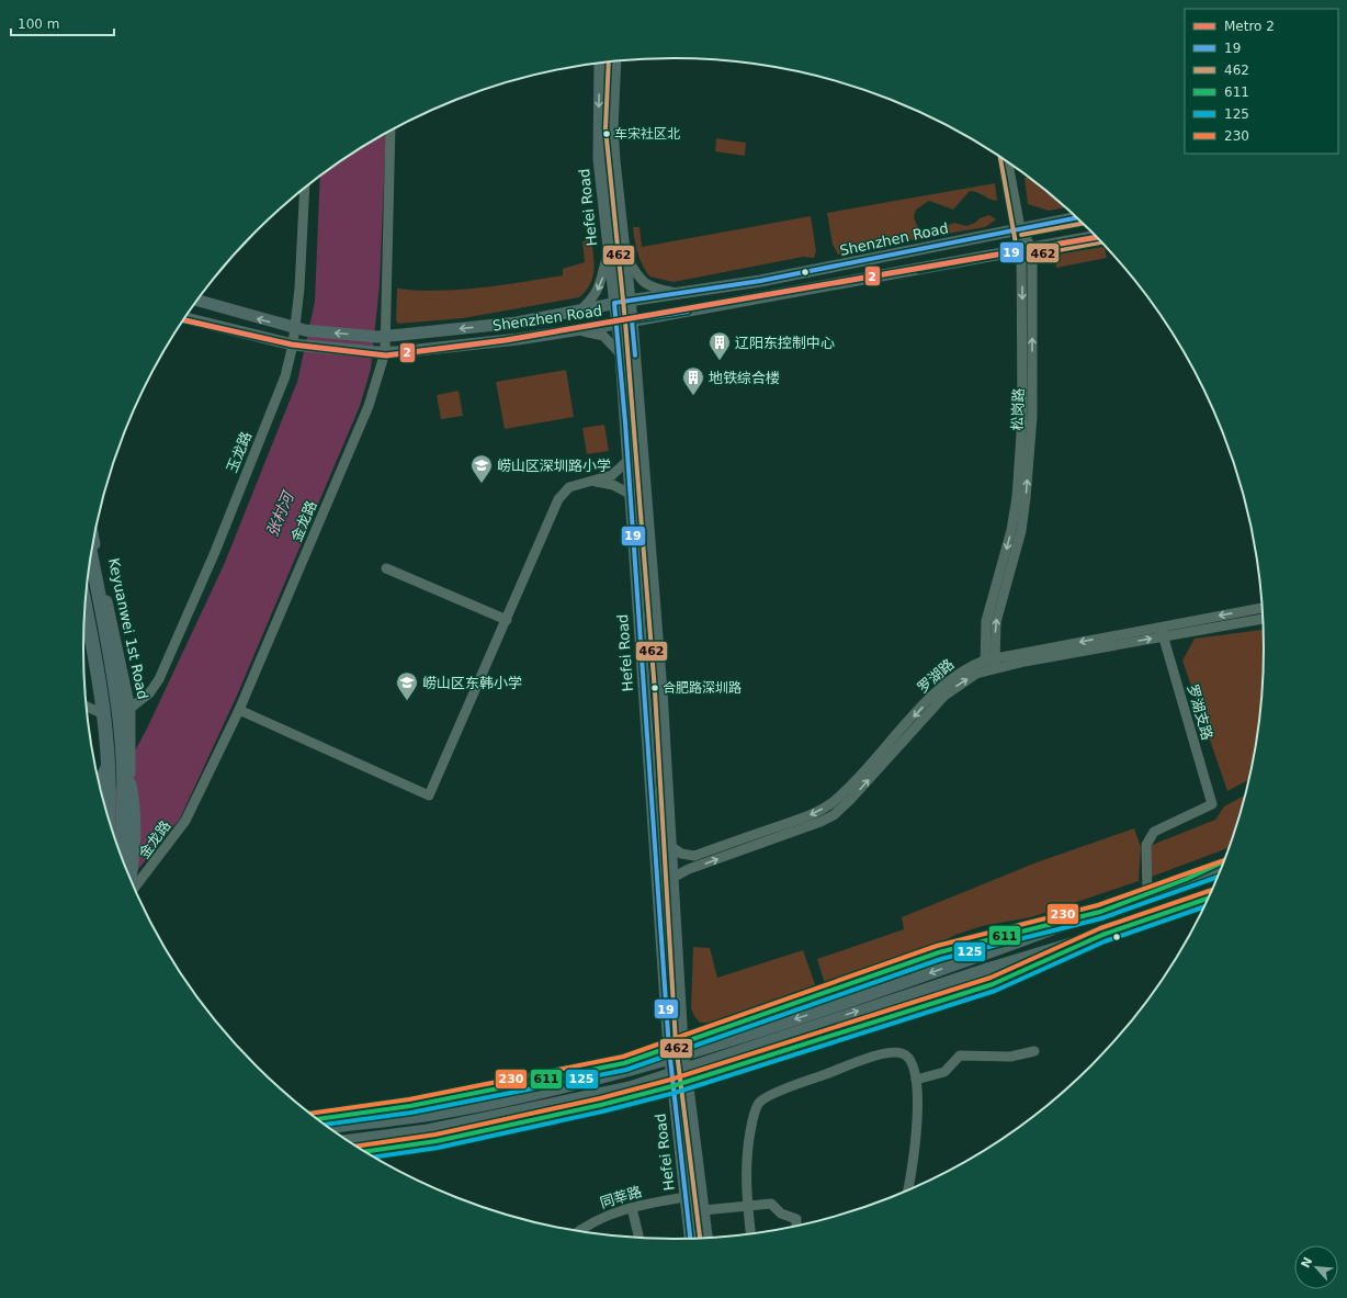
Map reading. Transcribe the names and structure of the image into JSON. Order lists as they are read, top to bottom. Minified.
{"streets":{"main road":["Hefei Road","Shenzhen Road","Keyuanwei 1st Road"],"street":["松岗路","玉龙路","金龙路","罗湖路","罗湖支路","同莘路"]},"crossings":[["Hefei Road","Shenzhen Road"],["Hefei Road","同莘路"],["Shenzhen Road","松岗路"],["Shenzhen Road","玉龙路"],["Shenzhen Road","金龙路"],["松岗路","罗湖路"],["玉龙路","Keyuanwei 1st Road"]],"water":["张村河"],"places":{"other":["车宋社区北","合肥路深圳路"],"building":["辽阳东控制中心","地铁综合楼"],"school or university":["崂山区深圳路小学","崂山区东韩小学"]},"lines":["transit line 462","transit line 19","metro line 2","transit line 230","transit line 611","transit line 125"],"legend":["Metro 2","19","462","611","125","230"],"scale_bar":"100 m","north":"top left"}
